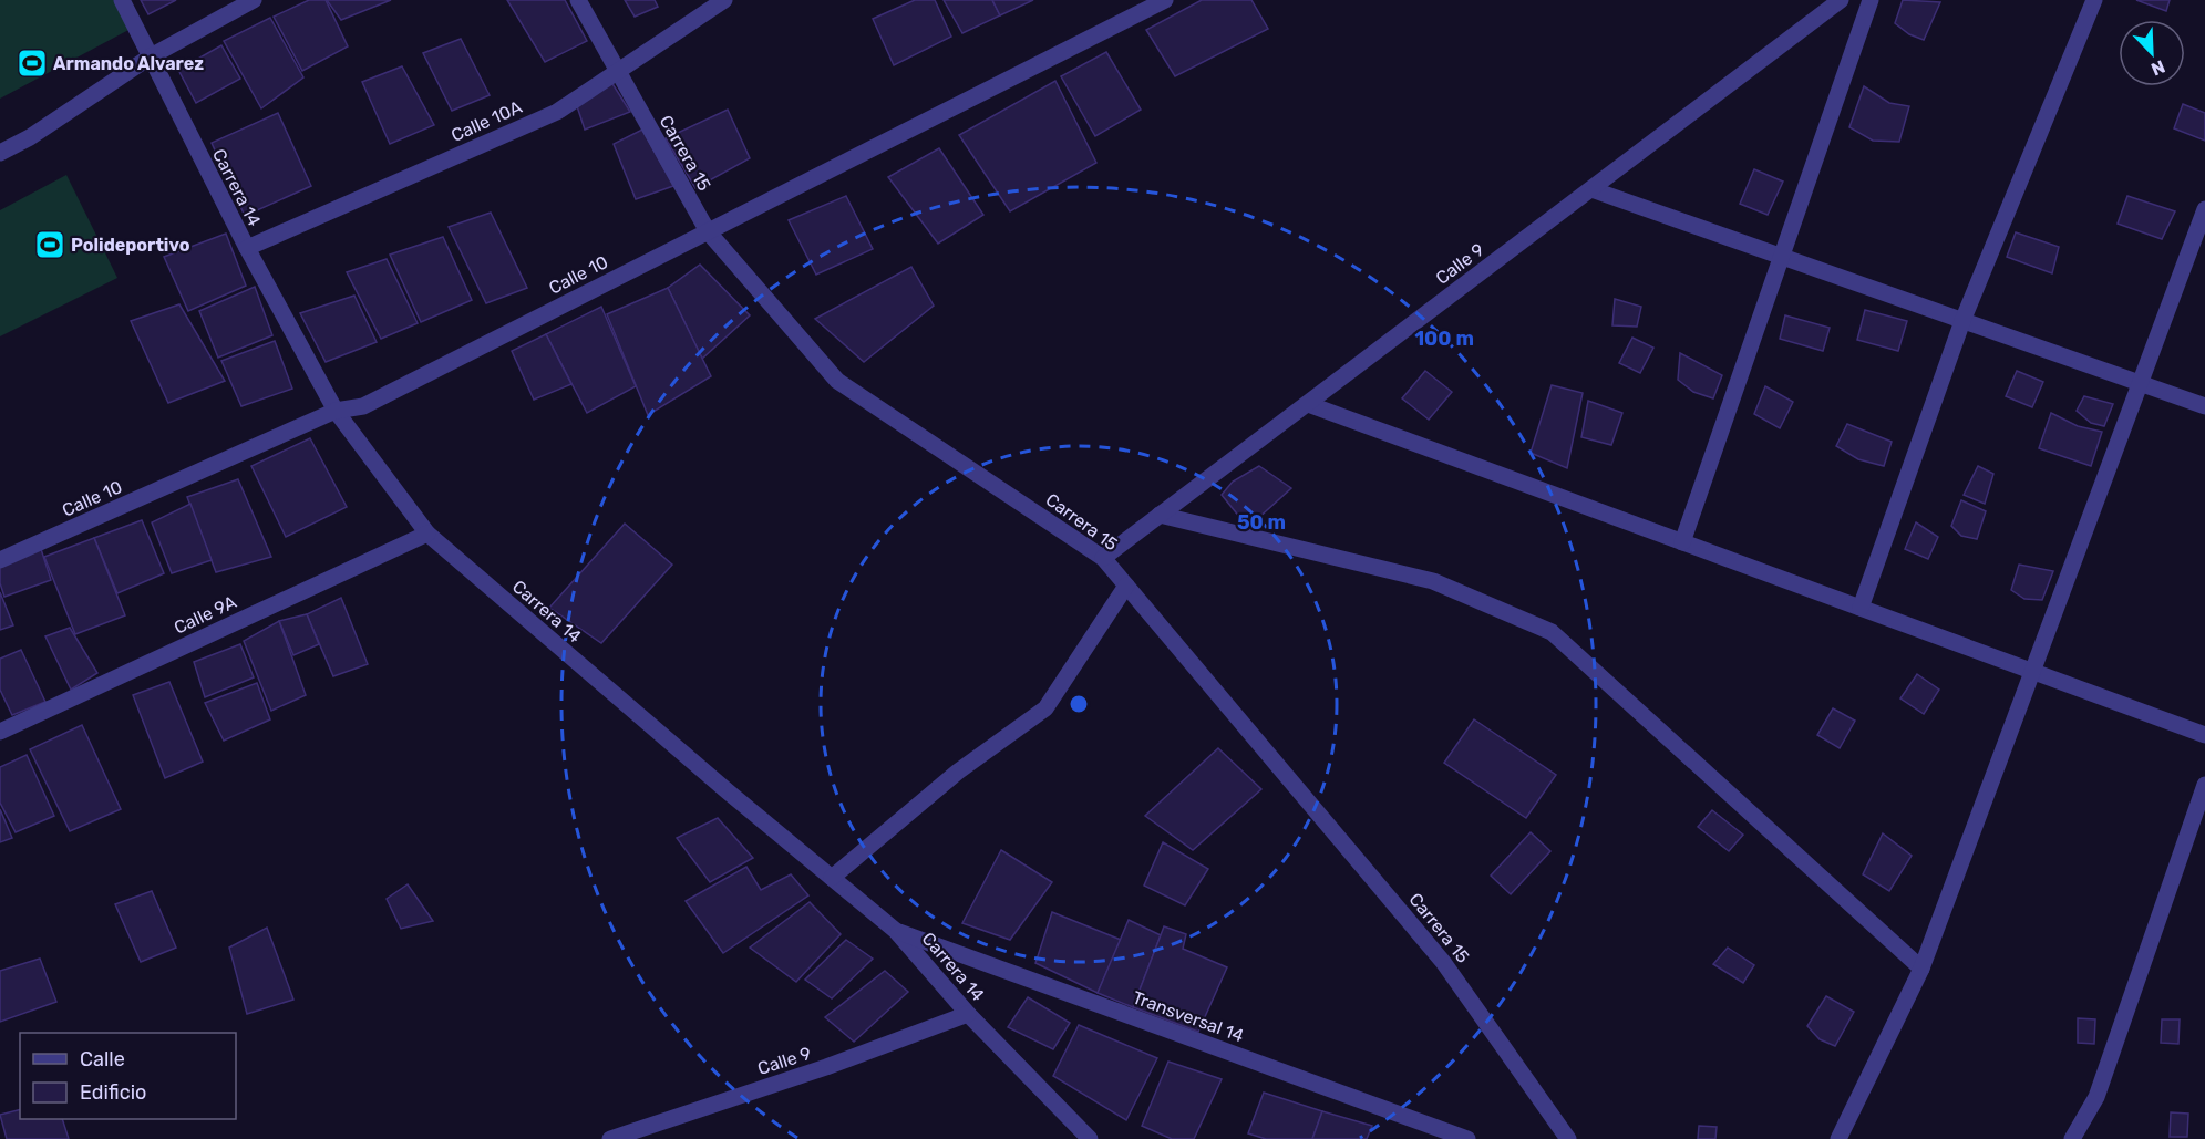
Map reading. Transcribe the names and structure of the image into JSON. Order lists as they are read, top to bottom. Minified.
{"streets":{"street":["Calle 10A","Carrera 15","Carrera 14","Calle 9","Calle 10","Calle 9A","Transversal 14"]},"crossings":[["Calle 10A","Carrera 15"],["Calle 10A","Carrera 14"],["Carrera 15","Calle 9"],["Carrera 15","Calle 10"],["Carrera 14","Calle 9"],["Carrera 14","Calle 10"],["Carrera 14","Calle 9A"],["Carrera 14","Transversal 14"]],"places":{"sports":["Armando Alvarez","Polideportivo"]},"legend":["Calle","Edificio"],"north":"bottom right","rings":["100 m","50 m"]}
